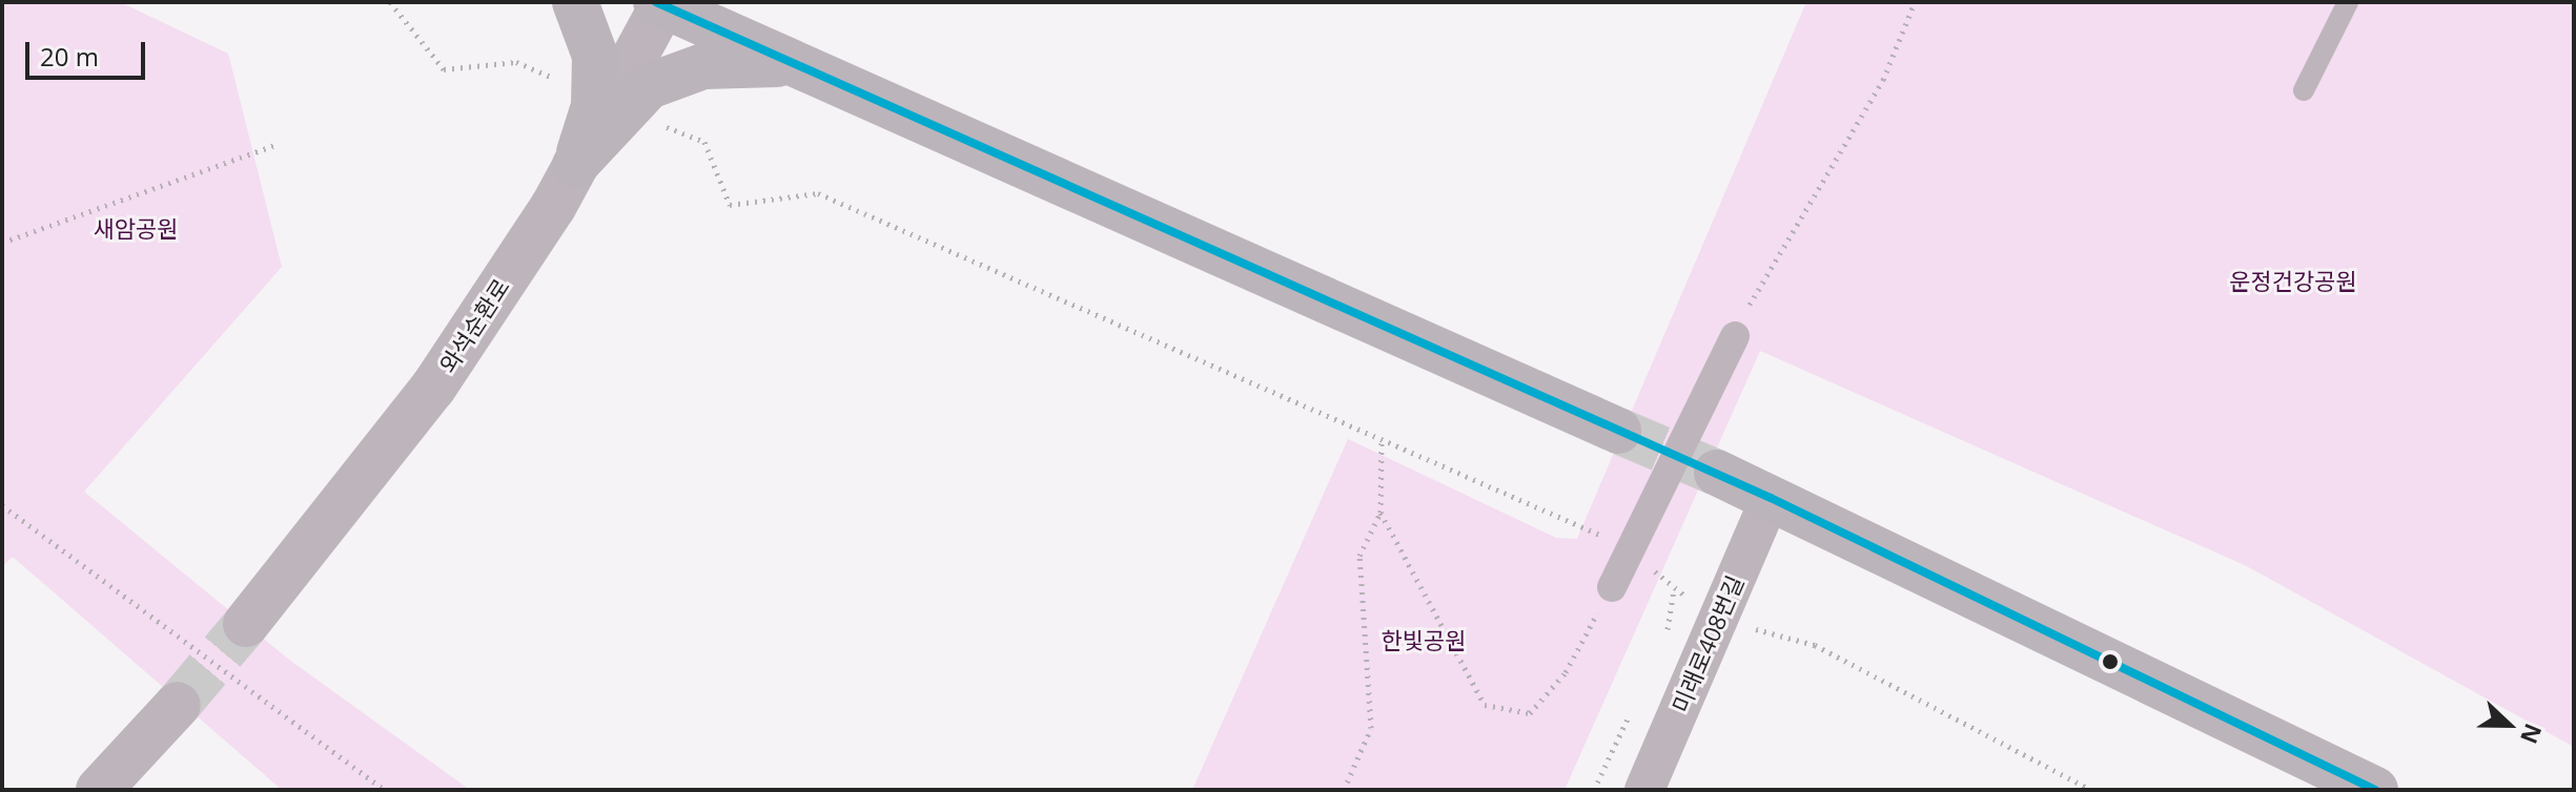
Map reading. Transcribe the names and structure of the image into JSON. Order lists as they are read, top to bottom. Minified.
{"streets":{"street":["와석순환로","미래로408번길"]},"parks":["새암공원","운정건강공원","한빛공원"],"scale_bar":"20 m","north":"right"}
